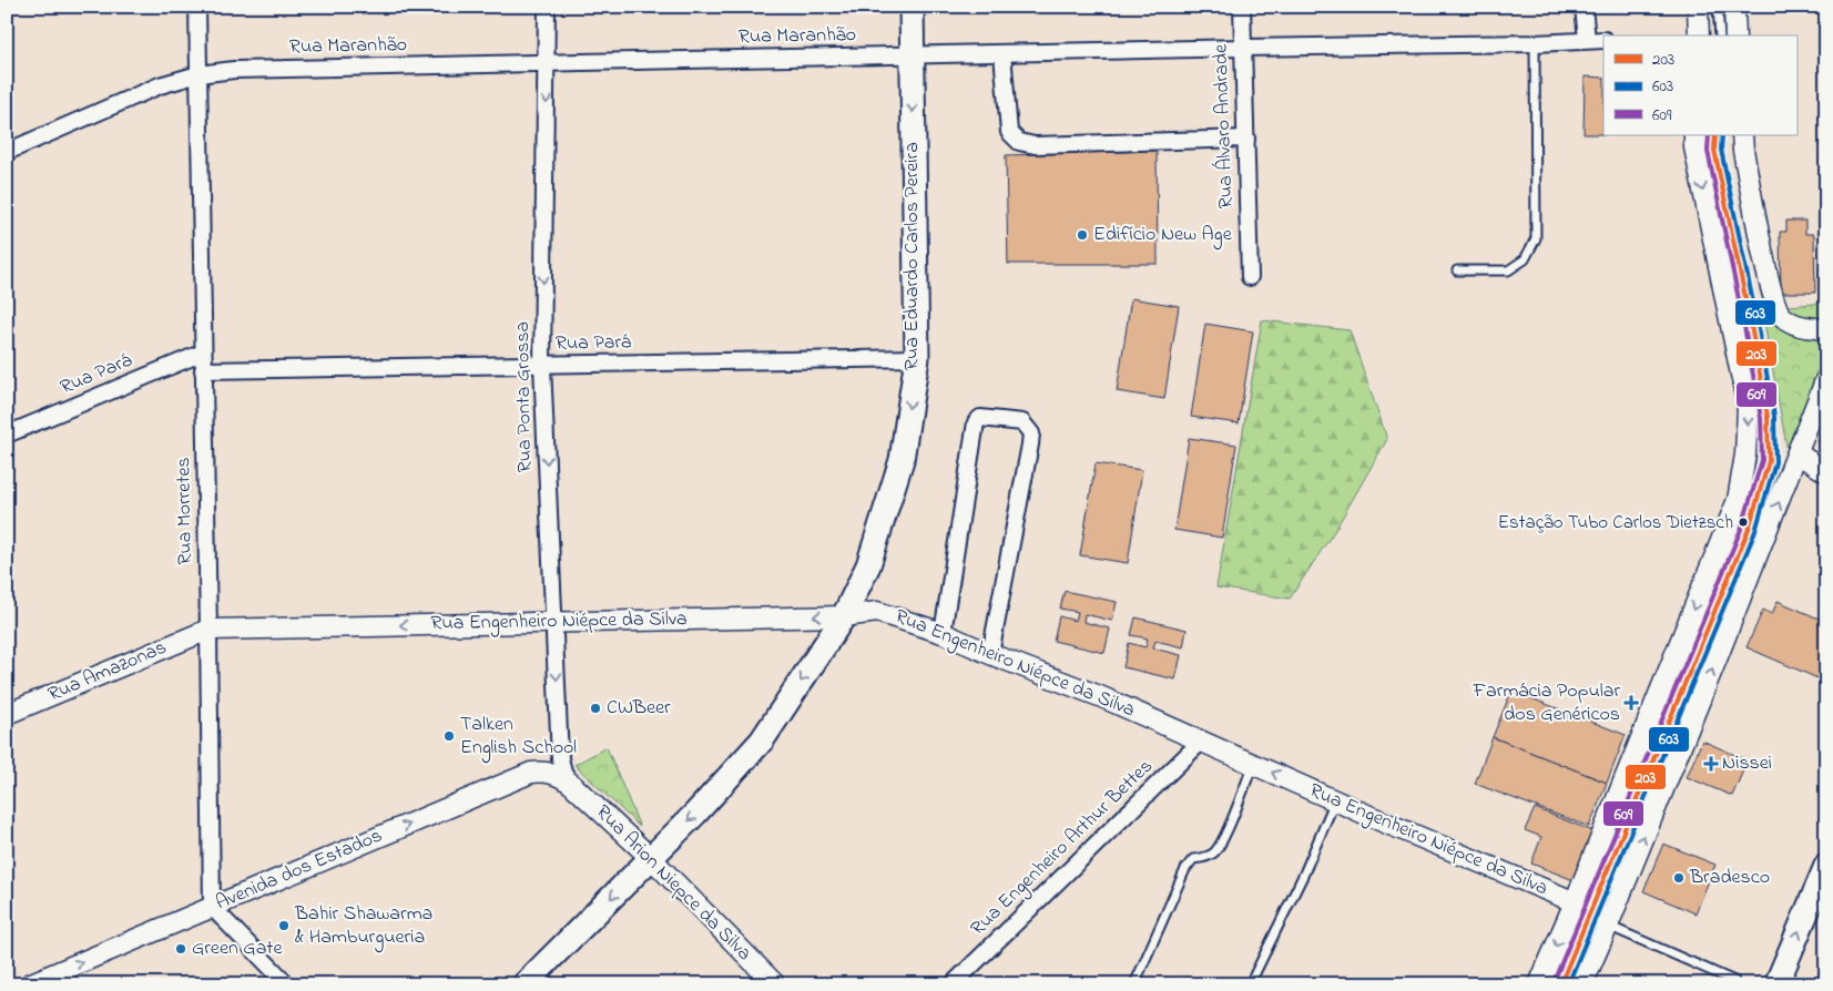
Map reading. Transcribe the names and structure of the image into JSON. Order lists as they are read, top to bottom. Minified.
{"streets":{"main road":["Rua Eduardo Carlos Pereira"],"street":["Rua Maranhão","Rua Álvaro Andrade","Rua Pará","Rua Ponta Grossa","Rua Morretes","Rua Engenheiro Niépce da Silva","Rua Amazonas","Rua Engenheiro Arthur Bettes","Avenida dos Estados","Rua Arion Niepce da Silva"]},"crossings":[["Rua Maranhão","Rua Álvaro Andrade"],["Rua Maranhão","Rua Eduardo Carlos Pereira"],["Rua Maranhão","Rua Ponta Grossa"],["Rua Maranhão","Rua Morretes"],["Rua Eduardo Carlos Pereira","Rua Pará"],["Rua Eduardo Carlos Pereira","Rua Engenheiro Niépce da Silva"],["Rua Eduardo Carlos Pereira","Rua Arion Niepce da Silva"],["Rua Pará","Rua Ponta Grossa"],["Rua Pará","Rua Morretes"],["Rua Ponta Grossa","Rua Engenheiro Niépce da Silva"],["Rua Ponta Grossa","Avenida dos Estados"],["Rua Ponta Grossa","Rua Arion Niepce da Silva"],["Rua Morretes","Rua Engenheiro Niépce da Silva"],["Rua Morretes","Rua Amazonas"],["Rua Morretes","Avenida dos Estados"],["Rua Engenheiro Niépce da Silva","Rua Amazonas"],["Rua Engenheiro Niépce da Silva","Rua Engenheiro Arthur Bettes"],["Avenida dos Estados","Rua Arion Niepce da Silva"]],"one_way":["Rua Eduardo Carlos Pereira","Rua Ponta Grossa","Rua Engenheiro Niépce da Silva","Avenida dos Estados"],"places":{"other":["Edifício New Age","Estação Tubo Carlos Dietzsch","CWBeer","Talken English School","Bradesco","Bahir Shawarma & Hamburgueria","Green Gate"],"health":["Farmácia Popular dos Genéricos","Nissei"]},"lines":["transit line 203","transit line 603","transit line 609"],"legend":["203","603","609"]}
